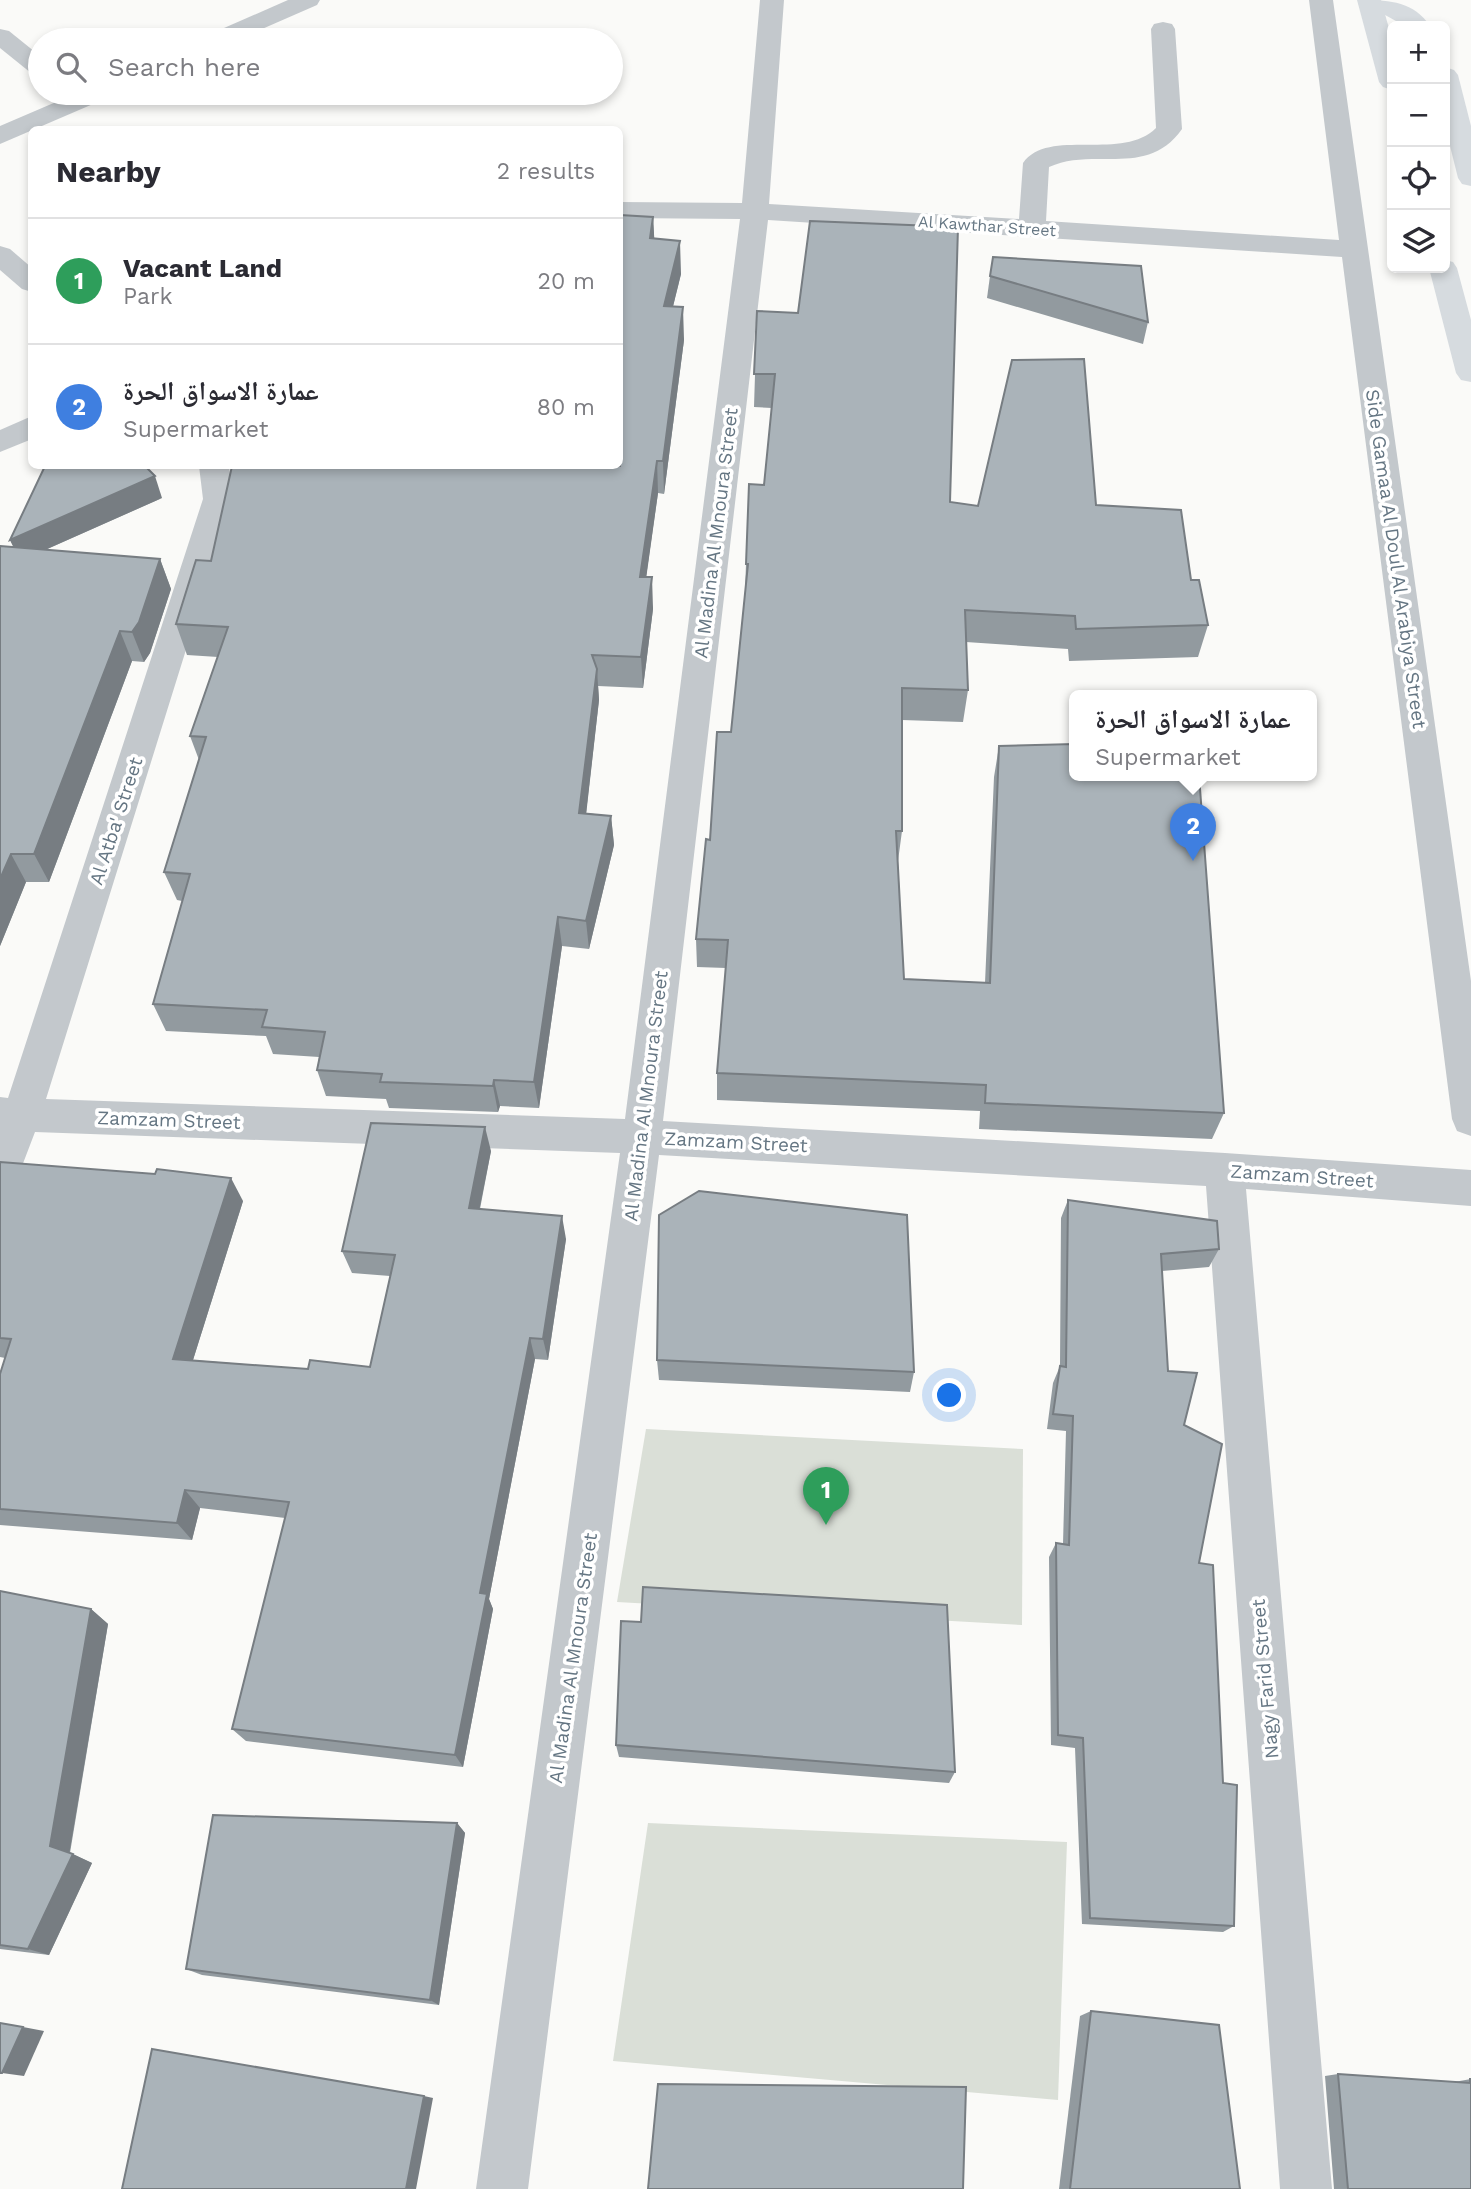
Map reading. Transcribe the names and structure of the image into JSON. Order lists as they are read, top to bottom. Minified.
{"streets":{"street":["Al Kawthar Street","Al Madina Al Mnoura Street","Side Gamaa Al Doul Al Arabiya Street","Al Atba' Street","Zamzam Street","Nagy Farid Street"]},"crossings":[["Al Kawthar Street","Al Madina Al Mnoura Street"],["Al Kawthar Street","Side Gamaa Al Doul Al Arabiya Street"],["Al Madina Al Mnoura Street","Zamzam Street"],["Al Atba' Street","Zamzam Street"],["Zamzam Street","Nagy Farid Street"]],"page":{"map_buttons":["+","−"],"search":"Search here","heading":["Nearby","2 results"],"list":[{"mark":"1","name":"Vacant Land","note":"Park","value":"20 m"},{"mark":"2","name":"عمارة الاسواق الحرة","note":"Supermarket","value":"80 m"}],"popup":["عمارة الاسواق الحرة","Supermarket"],"pins":["2","1"]}}
